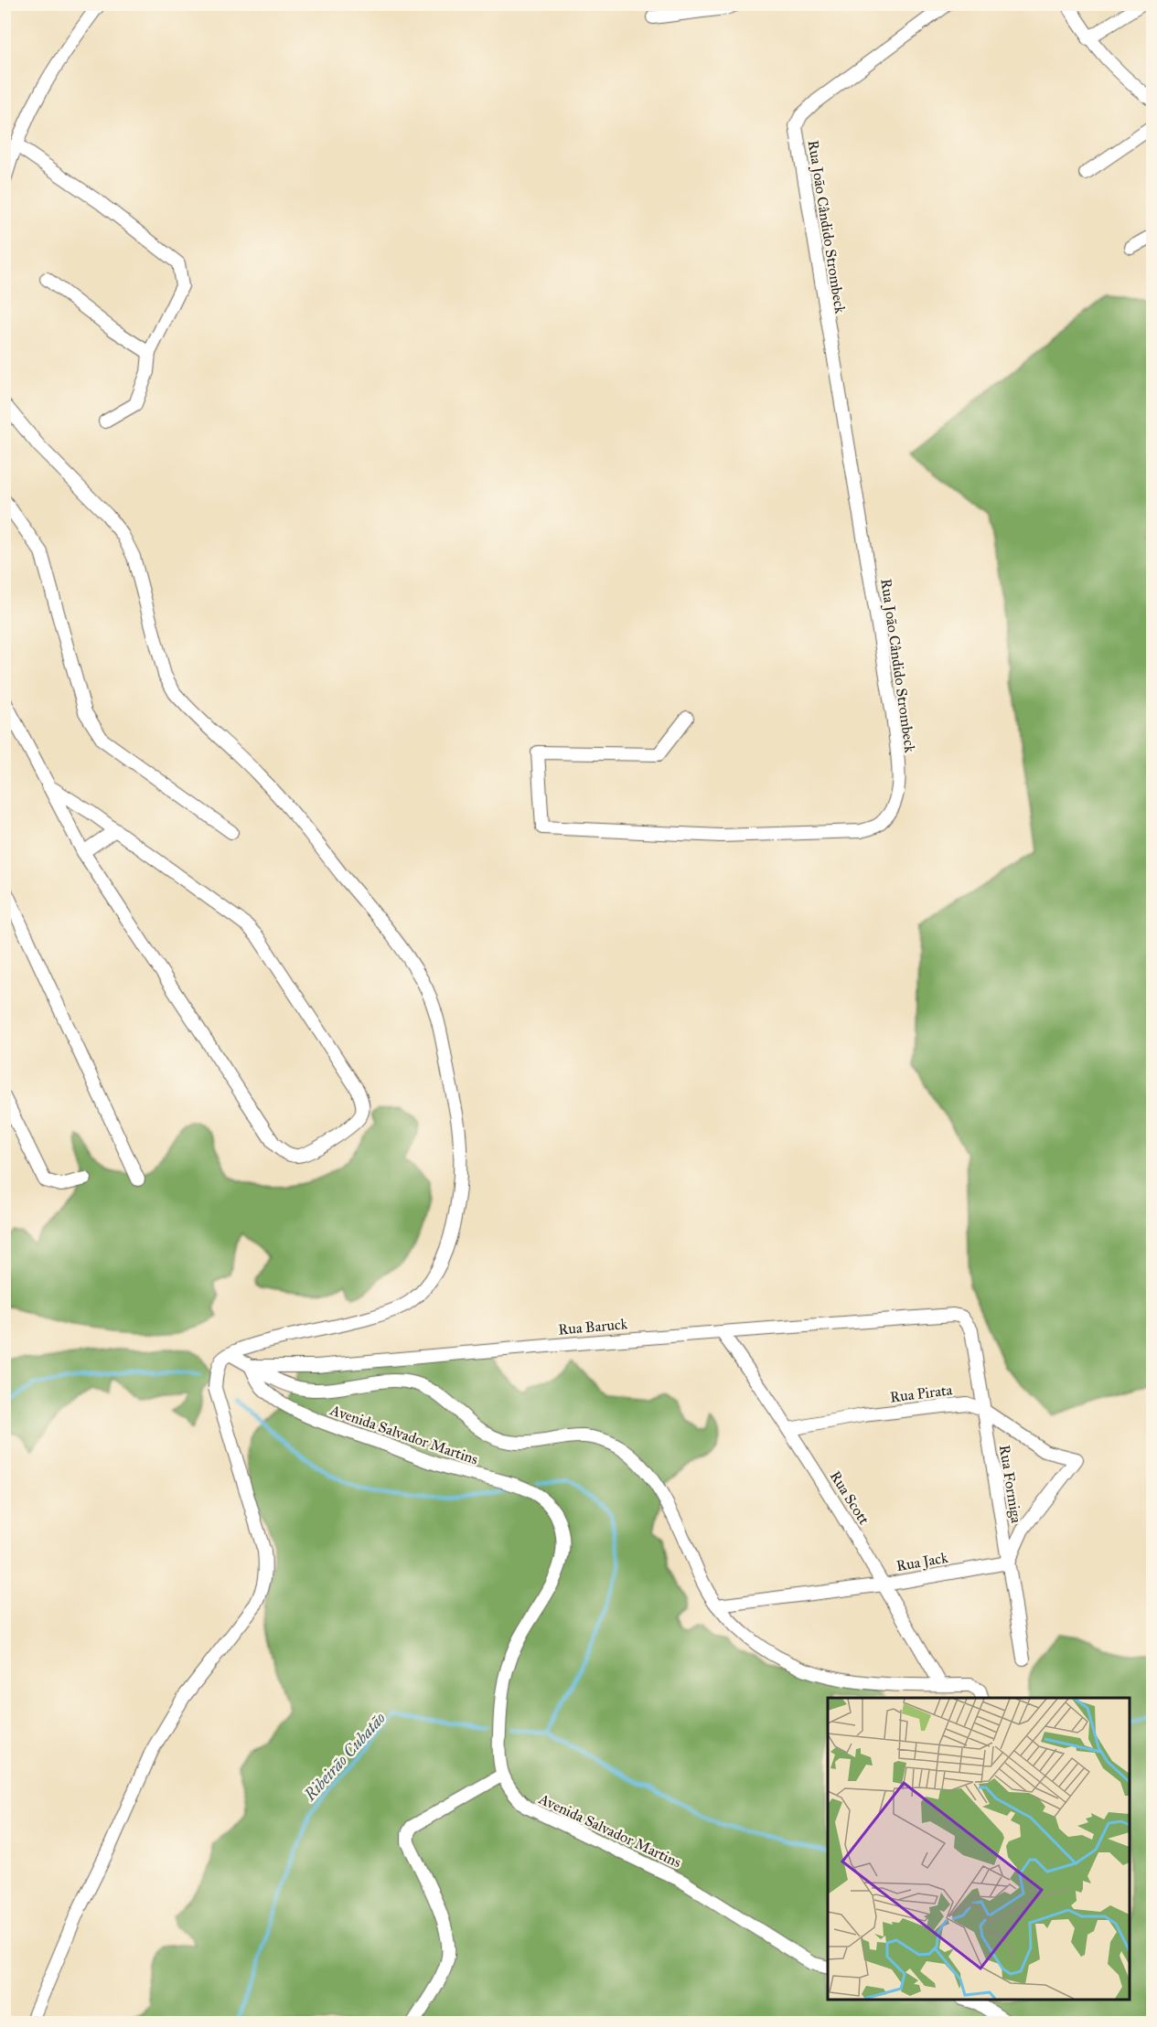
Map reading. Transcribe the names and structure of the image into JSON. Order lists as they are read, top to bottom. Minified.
{"streets":{"street":["Rua João Cândido Strombeck","Rua Baruck","Rua Pirata","Avenida Salvador Martins","Rua Formiga","Rua Scott","Rua Jack"]},"crossings":[["Rua Baruck","Avenida Salvador Martins"],["Rua Baruck","Rua Formiga"],["Rua Baruck","Rua Scott"],["Rua Pirata","Rua Formiga"],["Rua Pirata","Rua Scott"],["Rua Pirata","Rua Jack"],["Rua Formiga","Rua Jack"],["Rua Scott","Rua Jack"]],"water":["Ribeirão Cubatão"]}
